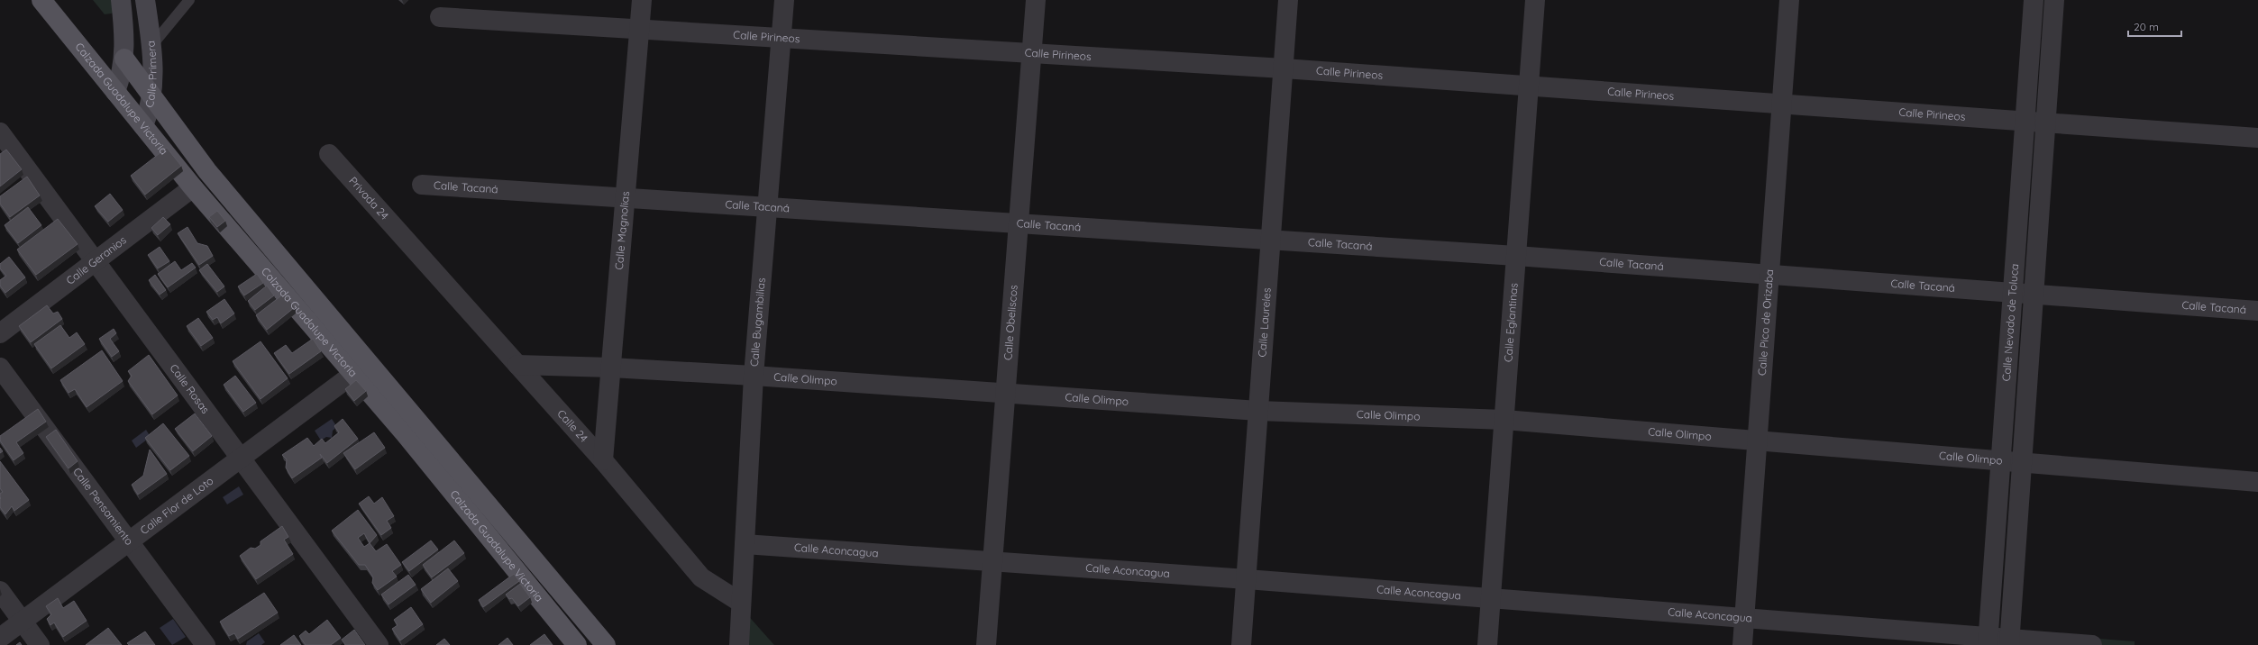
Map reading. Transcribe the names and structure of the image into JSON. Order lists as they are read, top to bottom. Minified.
{"streets":{"main road":["Calle Primera","Calzada Guadalupe Victoria"],"street":["Calle Pirineos","Calle Tacaná","Privada 24","Calle Magnolias","Calle Geranios","Calle Bugambilias","Calle Obeliscos","Calle Laureles","Calle Eglantinas","Calle Pico de Orizaba","Calle Nevado de Toluca","Calle Olimpo","Calle Rosas","Calle 24","Calle Flor de Loto","Calle Pensamiento","Calle Aconcagua"]},"crossings":[["Calle Pirineos","Calle Magnolias"],["Calle Pirineos","Calle Bugambilias"],["Calle Pirineos","Calle Obeliscos"],["Calle Pirineos","Calle Laureles"],["Calle Pirineos","Calle Eglantinas"],["Calle Pirineos","Calle Pico de Orizaba"],["Calle Pirineos","Calle Nevado de Toluca"],["Calle Primera","Calzada Guadalupe Victoria"],["Calzada Guadalupe Victoria","Calle Geranios"],["Calzada Guadalupe Victoria","Calle Flor de Loto"],["Calle Tacaná","Calle Magnolias"],["Calle Tacaná","Calle Bugambilias"],["Calle Tacaná","Calle Obeliscos"],["Calle Tacaná","Calle Laureles"],["Calle Tacaná","Calle Eglantinas"],["Calle Tacaná","Calle Pico de Orizaba"],["Calle Tacaná","Calle Nevado de Toluca"],["Privada 24","Calle 24"],["Calle Magnolias","Calle Olimpo"],["Calle Magnolias","Calle 24"],["Calle Geranios","Calle Rosas"],["Calle Bugambilias","Calle Olimpo"],["Calle Bugambilias","Calle 24"],["Calle Bugambilias","Calle Aconcagua"],["Calle Obeliscos","Calle Olimpo"],["Calle Obeliscos","Calle Aconcagua"],["Calle Laureles","Calle Olimpo"],["Calle Laureles","Calle Aconcagua"],["Calle Eglantinas","Calle Olimpo"],["Calle Eglantinas","Calle Aconcagua"],["Calle Pico de Orizaba","Calle Olimpo"],["Calle Pico de Orizaba","Calle Aconcagua"],["Calle Nevado de Toluca","Calle Olimpo"],["Calle Nevado de Toluca","Calle Aconcagua"],["Calle Olimpo","Calle 24"],["Calle Rosas","Calle Flor de Loto"],["Calle Flor de Loto","Calle Pensamiento"]],"scale_bar":"20 m"}
